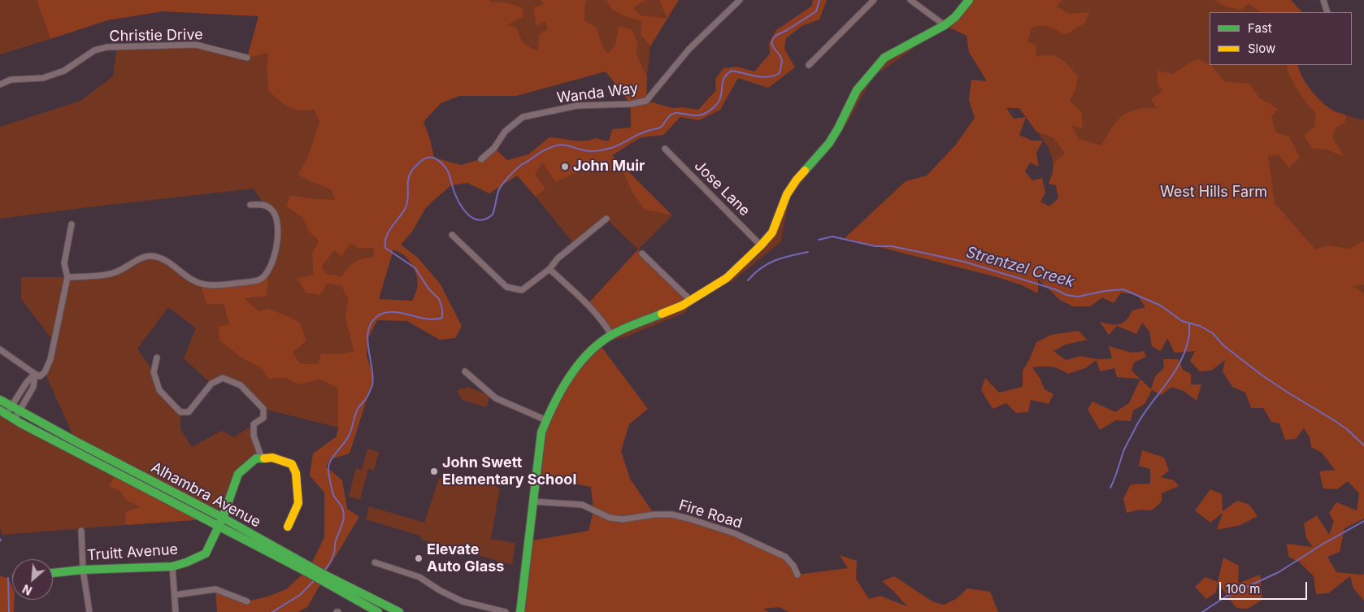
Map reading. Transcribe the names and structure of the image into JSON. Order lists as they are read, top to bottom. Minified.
{"streets":{"main road":["Alhambra Avenue","Truitt Avenue"],"street":["Christie Drive","Wanda Way","Jose Lane","Fire Road"]},"crossings":[["Alhambra Avenue","Truitt Avenue"]],"water":["Strentzel Creek"],"parks":["West Hills Farm"],"places":["John Muir","John Swett Elementary School","Elevate Auto Glass"],"legend":["Fast","Slow"],"scale_bar":"100 m","north":"bottom left"}
